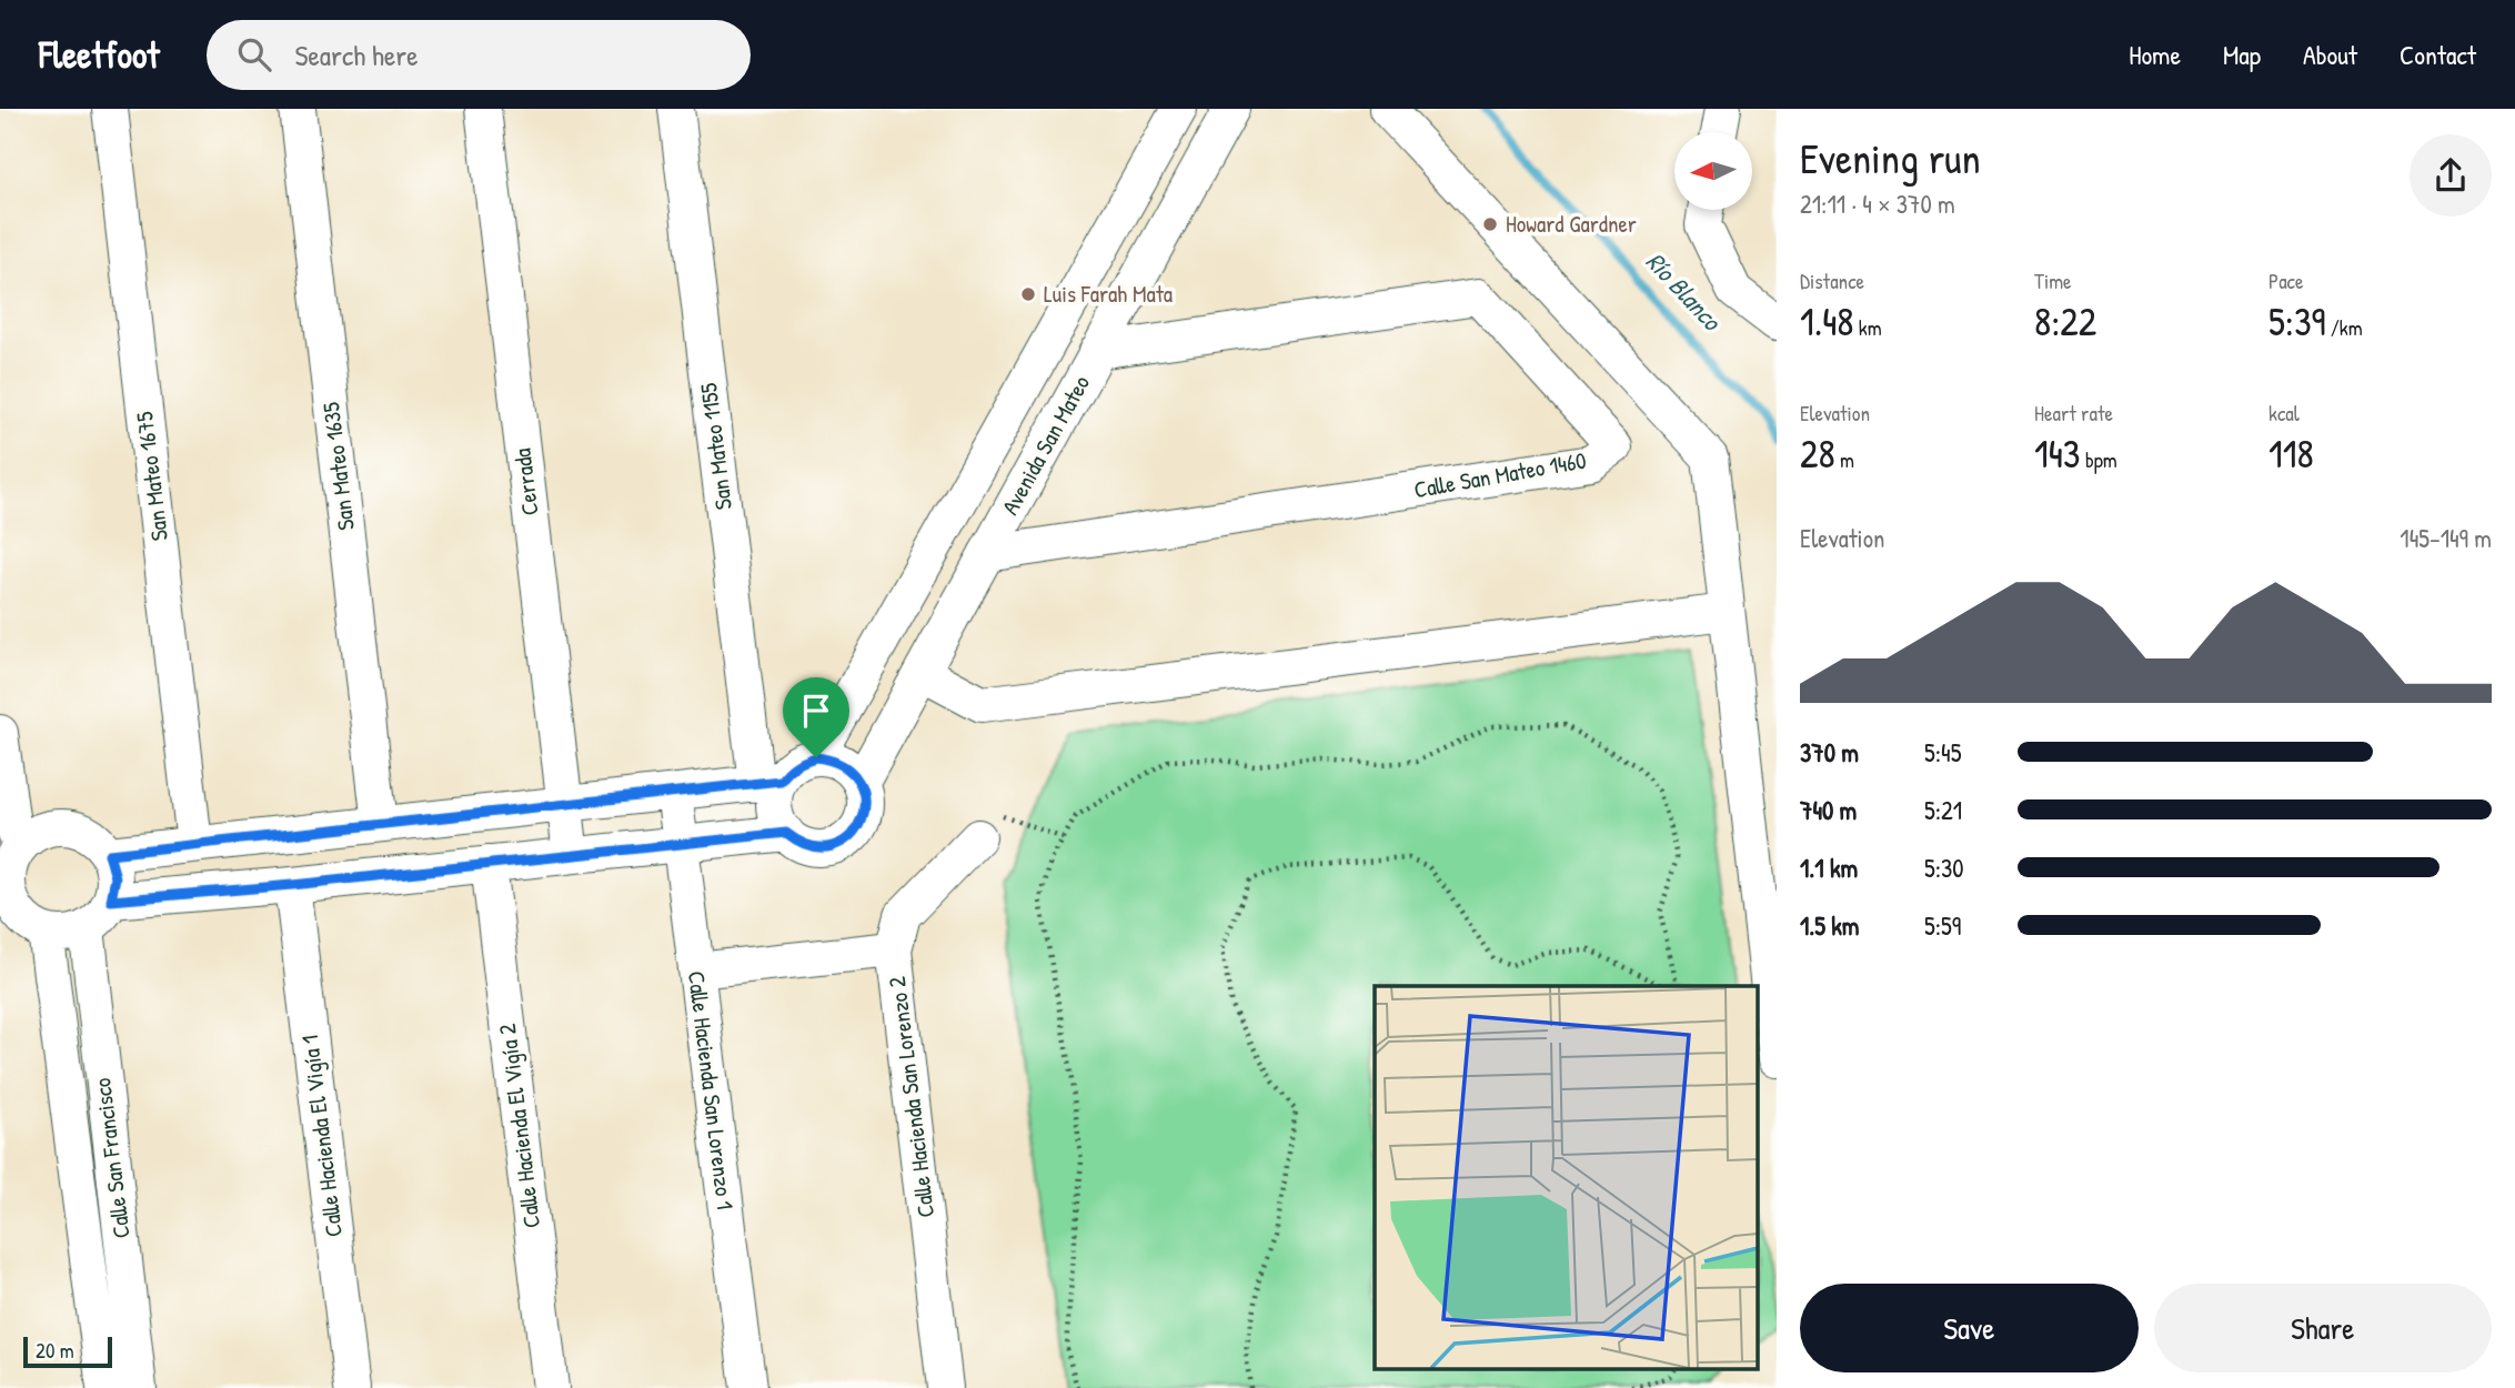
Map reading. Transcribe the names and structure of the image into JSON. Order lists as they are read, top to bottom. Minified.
{"streets":{"street":["Avenida San Mateo","San Mateo 1155","San Mateo 1635","Calle San Mateo 1460","San Mateo 1675","Cerrada","Calle Hacienda San Lorenzo 1","Calle Hacienda San Lorenzo 2","Calle Hacienda El Vigía 2","Calle Hacienda El Vigía 1","Calle San Francisco"]},"crossings":[["Avenida San Mateo","San Mateo 1155"],["Avenida San Mateo","Calle San Mateo 1460"]],"water":["Río Blanco"],"places":["Howard Gardner","Luis Farah Mata"],"scale_bar":"20 m","north":"left","page":{"header":"Fleetfoot","search":"Search here","nav":["Home","Map","About","Contact"],"heading":["Evening run","21:11 · 4 × 370 m"],"stats":[["Distance","1.48 km"],["Time","8:22"],["Pace","5:39 /km"],["Elevation","28 m"],["Heart rate","143 bpm"],["kcal","118"]],"chart":["Elevation","145–149 m"],"list":[{"name":"370 m","note":"5:45"},{"name":"740 m","note":"5:21"},{"name":"1.1 km","note":"5:30"},{"name":"1.5 km","note":"5:59"}],"buttons":["Save","Share"],"scale":"20 m"}}
